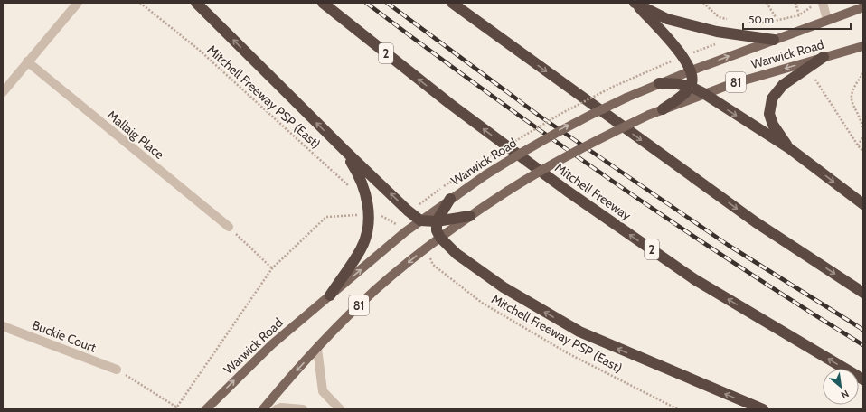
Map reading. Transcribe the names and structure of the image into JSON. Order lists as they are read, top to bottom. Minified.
{"streets":{"highway":["2","Mitchell Freeway"],"main road":["Warwick Road","81"],"street":["Mallaig Place","Buckie Court"],"path":["Mitchell Freeway PSP (East)"]},"scale_bar":"50 m","north":"bottom right"}
